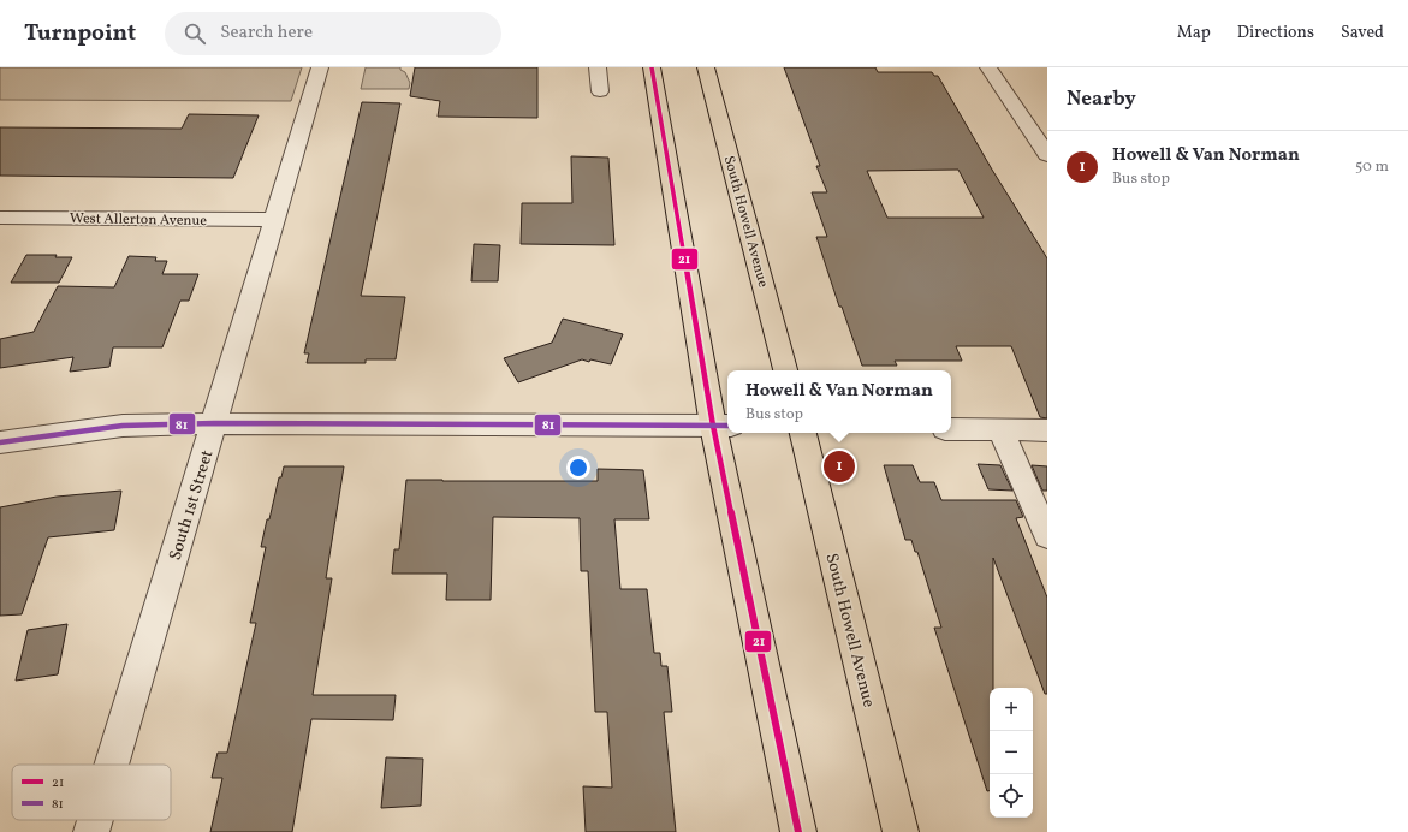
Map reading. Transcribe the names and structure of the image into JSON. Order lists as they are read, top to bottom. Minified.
{"streets":{"main road":["South Howell Avenue"],"street":["West Allerton Avenue","South 1st Street"]},"crossings":[["West Allerton Avenue","South 1st Street"]],"lines":["transit line 21","transit line 81"],"legend":["21","81"],"page":{"header":"Turnpoint","search":"Search here","nav":["Map","Directions","Saved"],"heading":"Nearby","list":[{"mark":"1","name":"Howell & Van Norman","note":"Bus stop","value":"50 m"}],"popup":["Howell & Van Norman","Bus stop"],"pins":"1","map_buttons":["+","−"]}}
